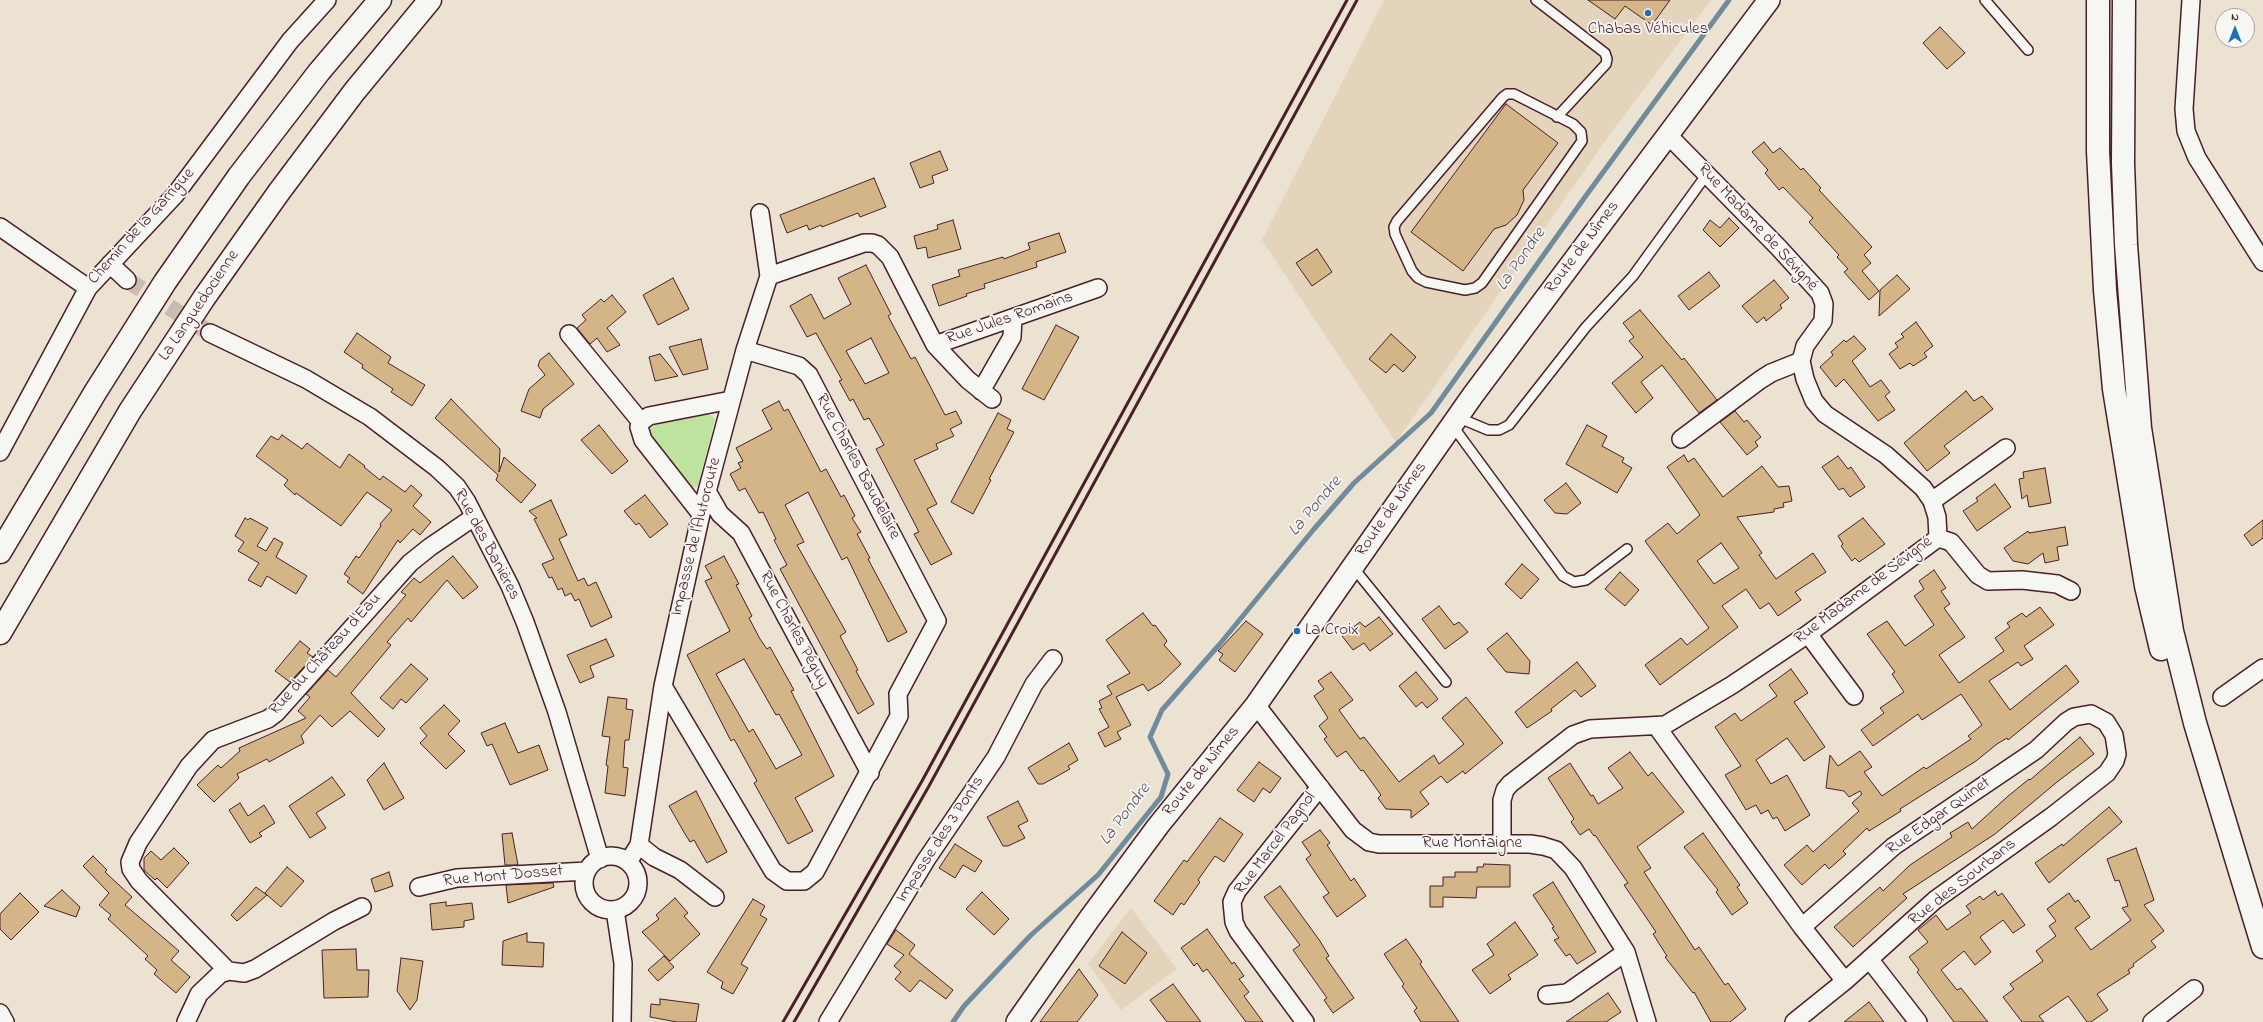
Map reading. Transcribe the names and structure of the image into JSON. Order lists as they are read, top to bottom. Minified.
{"streets":{"main road":["La Languedocienne"],"street":["Chemin de la Garrigue","Rue Madame de Sévigné","Route de Nîmes","Rue Jules Romains","Rue Charles Baudelaire","Impasse de l'Autoroute","Rue des Banières","Rue Charles Péguy","Rue du Château d'Eau","Rue Edgar Quinet","Impasse des 3 Ponts","Rue Marcel Pagnol","Rue Montaigne","Rue Mont Dosset","Rue des Sourbans"]},"crossings":[["Rue Madame de Sévigné","Route de Nîmes"],["Rue Madame de Sévigné","Rue Montaigne"],["Route de Nîmes","Rue Montaigne"],["Rue Jules Romains","Impasse de l'Autoroute"],["Rue Charles Baudelaire","Impasse de l'Autoroute"],["Rue Charles Baudelaire","Rue Charles Péguy"],["Impasse de l'Autoroute","Rue des Banières"],["Impasse de l'Autoroute","Rue Charles Péguy"],["Impasse de l'Autoroute","Rue Mont Dosset"],["Rue des Banières","Rue du Château d'Eau"],["Rue des Banières","Rue Mont Dosset"],["Rue Edgar Quinet","Rue des Sourbans"],["Rue Marcel Pagnol","Rue Montaigne"]],"water":["La Pondre"],"places":["Chabas Véhicules","La Croix"],"north":"top"}
